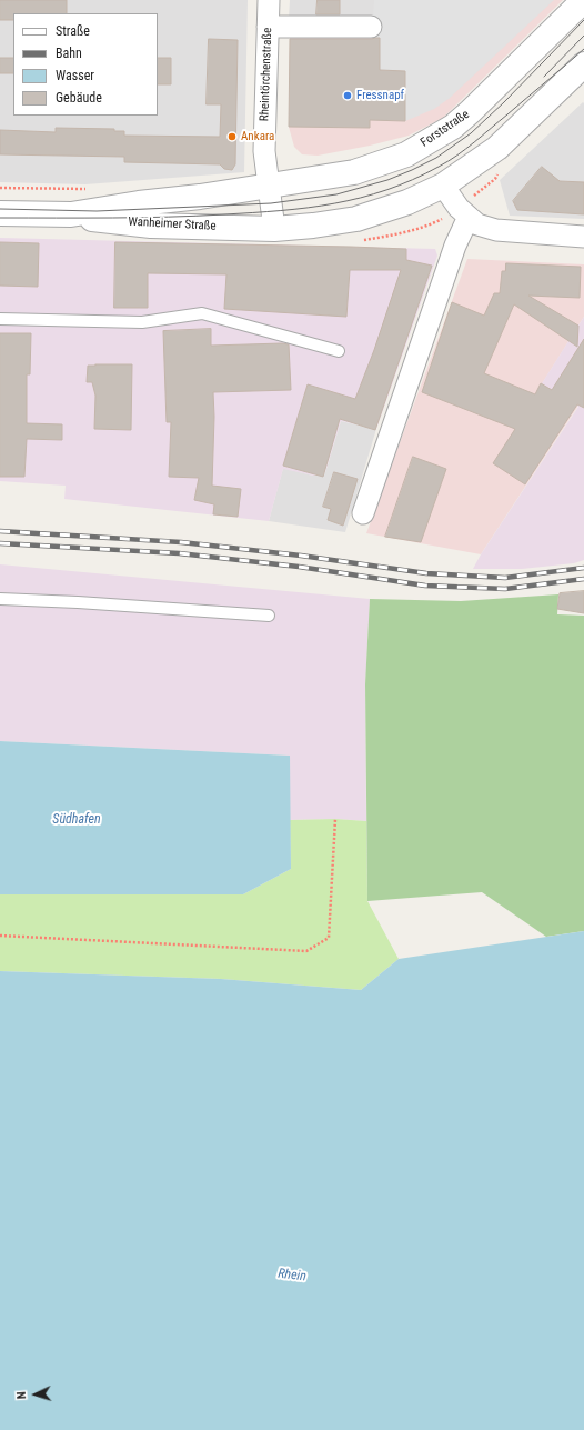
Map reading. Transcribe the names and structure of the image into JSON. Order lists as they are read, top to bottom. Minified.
{"streets":{"street":["Rheintörchenstraße","Forststraße","Wanheimer Straße"]},"crossings":[["Rheintörchenstraße","Forststraße"],["Rheintörchenstraße","Wanheimer Straße"],["Forststraße","Wanheimer Straße"]],"water":["Südhafen","Rhein"],"places":["Fressnapf","Ankara"],"legend":["Straße","Bahn","Wasser","Gebäude"],"north":"left"}
